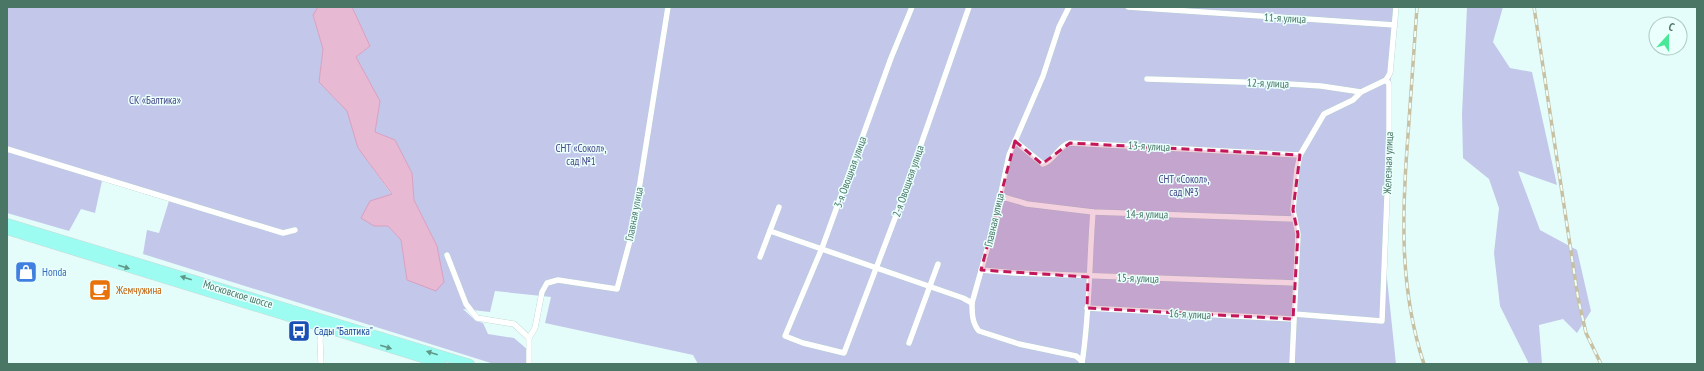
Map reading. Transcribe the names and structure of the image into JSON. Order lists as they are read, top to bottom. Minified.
{"streets":{"main road":["Московское шоссе"],"street":["11-я улица","12-я улица","13-я улица","Железная улица","3-я Овощная улица","2-я Овощная улица","Главная улица","14-я улица","15-я улица","16-я улица"]},"crossings":[["11-я улица","Железная улица"],["13-я улица","Главная улица"],["Железная улица","16-я улица"],["3-я Овощная улица","2-я Овощная улица"],["Главная улица","14-я улица"],["Главная улица","15-я улица"]],"parks":["СК «Балтика»","СНТ «Сокол», сад №1","СНТ «Сокол», сад №3"],"places":{"shop":["Honda"],"cafe":["Жемчужина"],"bus stop":["Сады \"Балтика\""]},"north":"top"}
